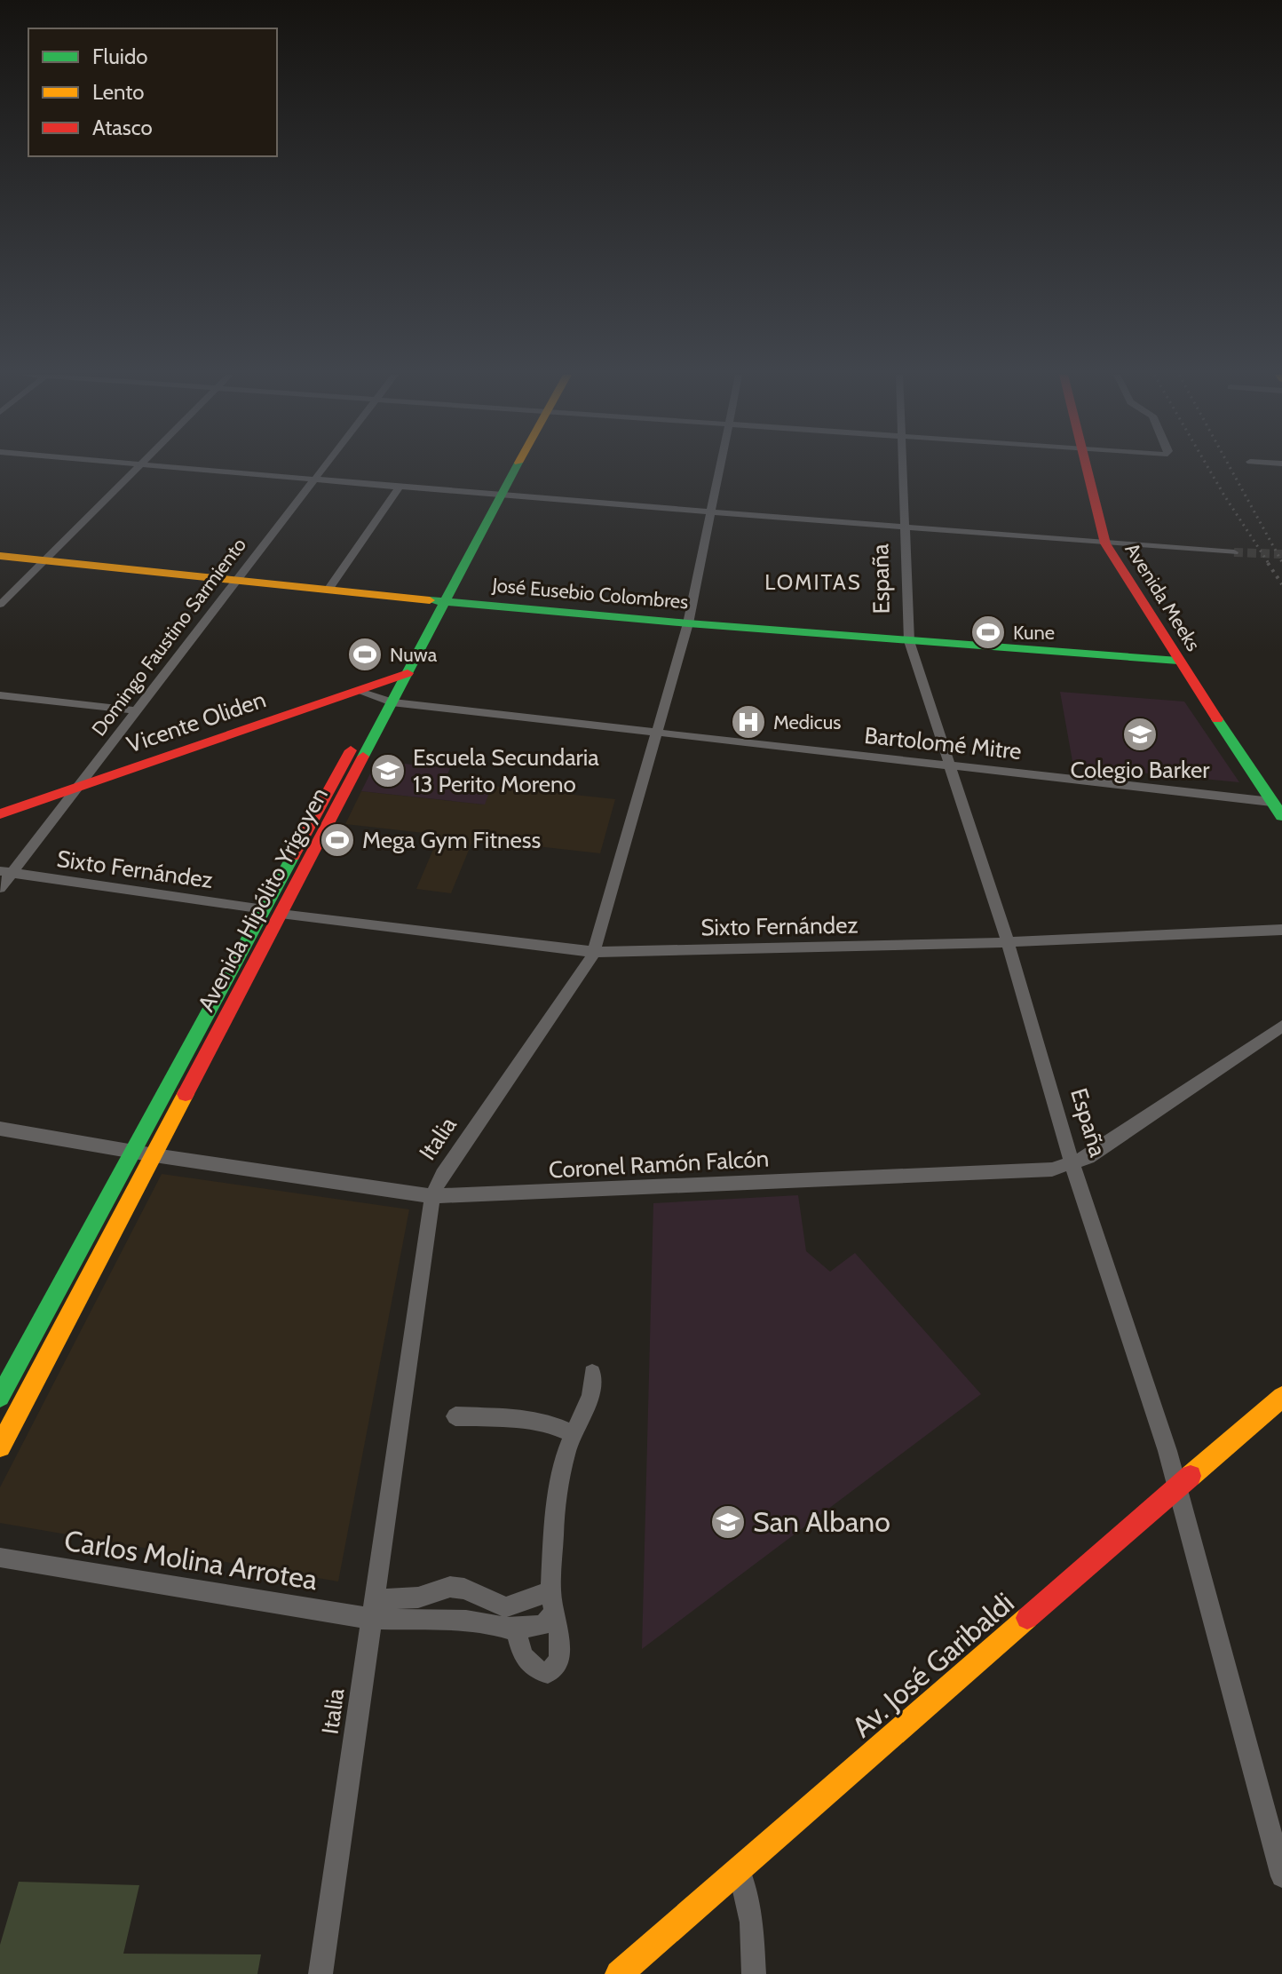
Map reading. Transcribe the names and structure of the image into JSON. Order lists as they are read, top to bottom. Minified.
{"streets":{"main road":["José Eusebio Colombres","Avenida Meeks","Vicente Oliden","Avenida Hipólito Yrigoyen","Av. José Garibaldi"],"street":["España","Domingo Faustino Sarmiento","Bartolomé Mitre","Sixto Fernández","Italia","Coronel Ramón Falcón","Carlos Molina Arrotea"]},"crossings":[["España","José Eusebio Colombres"],["España","Bartolomé Mitre"],["España","Sixto Fernández"],["España","Coronel Ramón Falcón"],["España","Av. José Garibaldi"],["José Eusebio Colombres","Avenida Meeks"],["José Eusebio Colombres","Domingo Faustino Sarmiento"],["José Eusebio Colombres","Avenida Hipólito Yrigoyen"],["José Eusebio Colombres","Italia"],["Avenida Meeks","Bartolomé Mitre"],["Domingo Faustino Sarmiento","Vicente Oliden"],["Domingo Faustino Sarmiento","Sixto Fernández"],["Vicente Oliden","Bartolomé Mitre"],["Vicente Oliden","Avenida Hipólito Yrigoyen"],["Bartolomé Mitre","Avenida Hipólito Yrigoyen"],["Bartolomé Mitre","Italia"],["Sixto Fernández","Avenida Hipólito Yrigoyen"],["Sixto Fernández","Italia"],["Avenida Hipólito Yrigoyen","Coronel Ramón Falcón"],["Italia","Coronel Ramón Falcón"],["Italia","Carlos Molina Arrotea"]],"districts":["LOMITAS"],"places":{"sports":["Kune","Nuwa","Mega Gym Fitness"],"hospital":["Medicus"],"school or university":["Colegio Barker","Escuela Secundaria 13 Perito Moreno","San Albano"]},"legend":["Fluido","Lento","Atasco"]}
